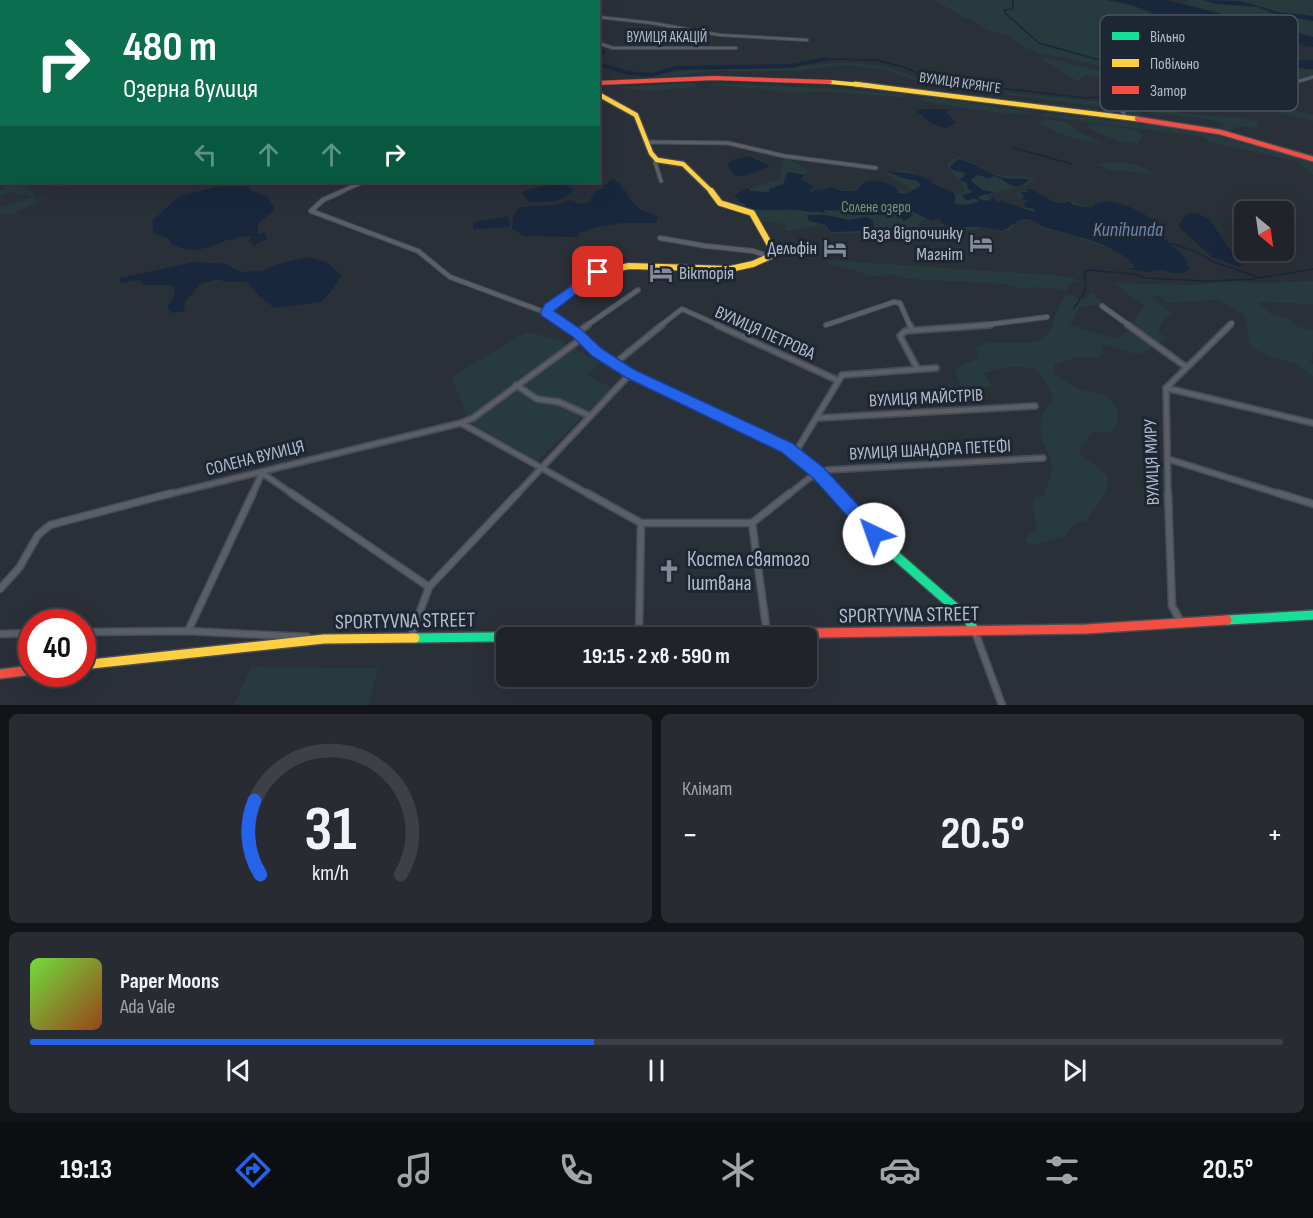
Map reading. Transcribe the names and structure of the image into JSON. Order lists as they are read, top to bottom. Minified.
{"streets":{"street":["ВУЛИЦЯ АКАЦІЙ","ВУЛИЦЯ КРЯНГЕ","ВУЛИЦЯ ПЕТРОВА","ВУЛИЦЯ МАЙСТРІВ","ВУЛИЦЯ ШАНДОРА ПЕТЕФІ","СОЛЕНА ВУЛИЦЯ","ВУЛИЦЯ МИРУ","SPORTYVNA STREET"]},"crossings":[["ВУЛИЦЯ МИРУ","SPORTYVNA STREET"]],"water":["Kunihunda"],"parks":["Солене озеро"],"places":{"hotel":["База відпочинку Магніт","Дельфін","Вікторія"],"church":["Костел святого Іштвана"]},"legend":["Вільно","Повільно","Затор"],"north":"bottom right","page":{"turn":["480 m","Озерна вулиця"],"limit":"40","trip":"19:15 · 2 хв · 590 m","tile":"Клімат","heat":["−","20.5°","+"],"song":["Paper Moons","Ada Vale"],"tabs":["19:13","20.5°"],"gauge":["31","km/h"]}}
